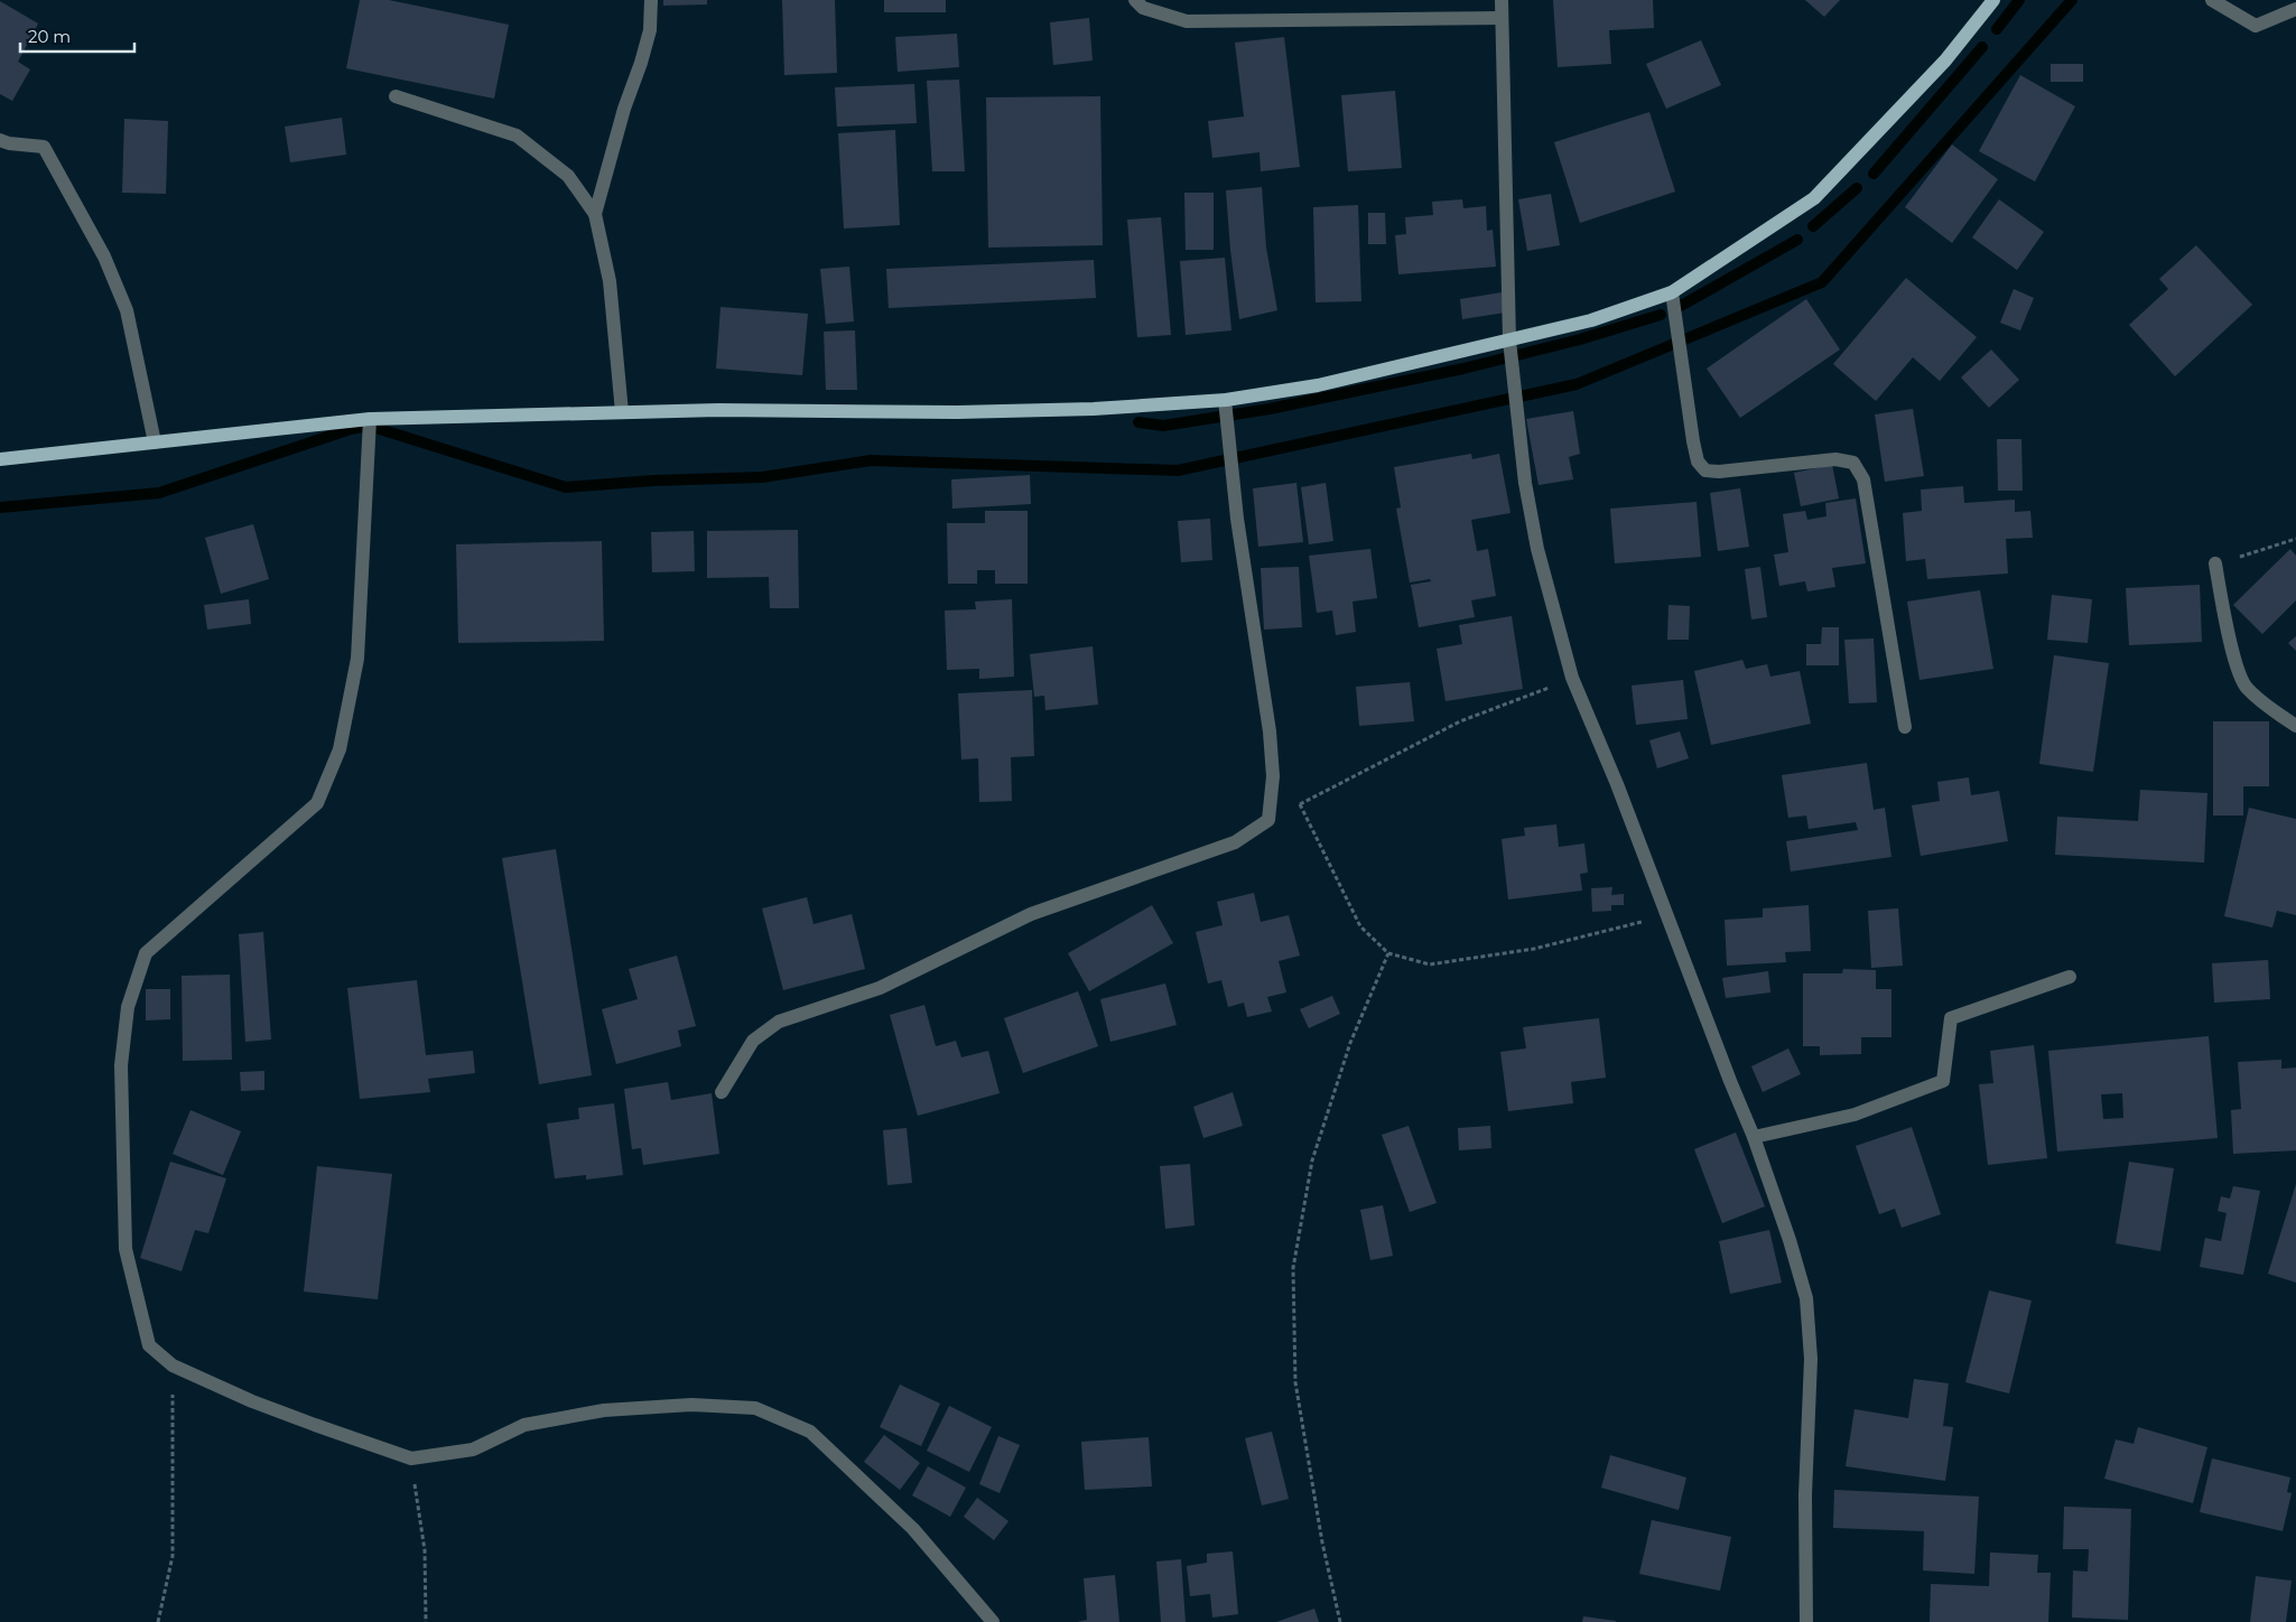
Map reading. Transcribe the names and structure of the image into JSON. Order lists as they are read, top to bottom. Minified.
{"scale_bar":"20 m"}
